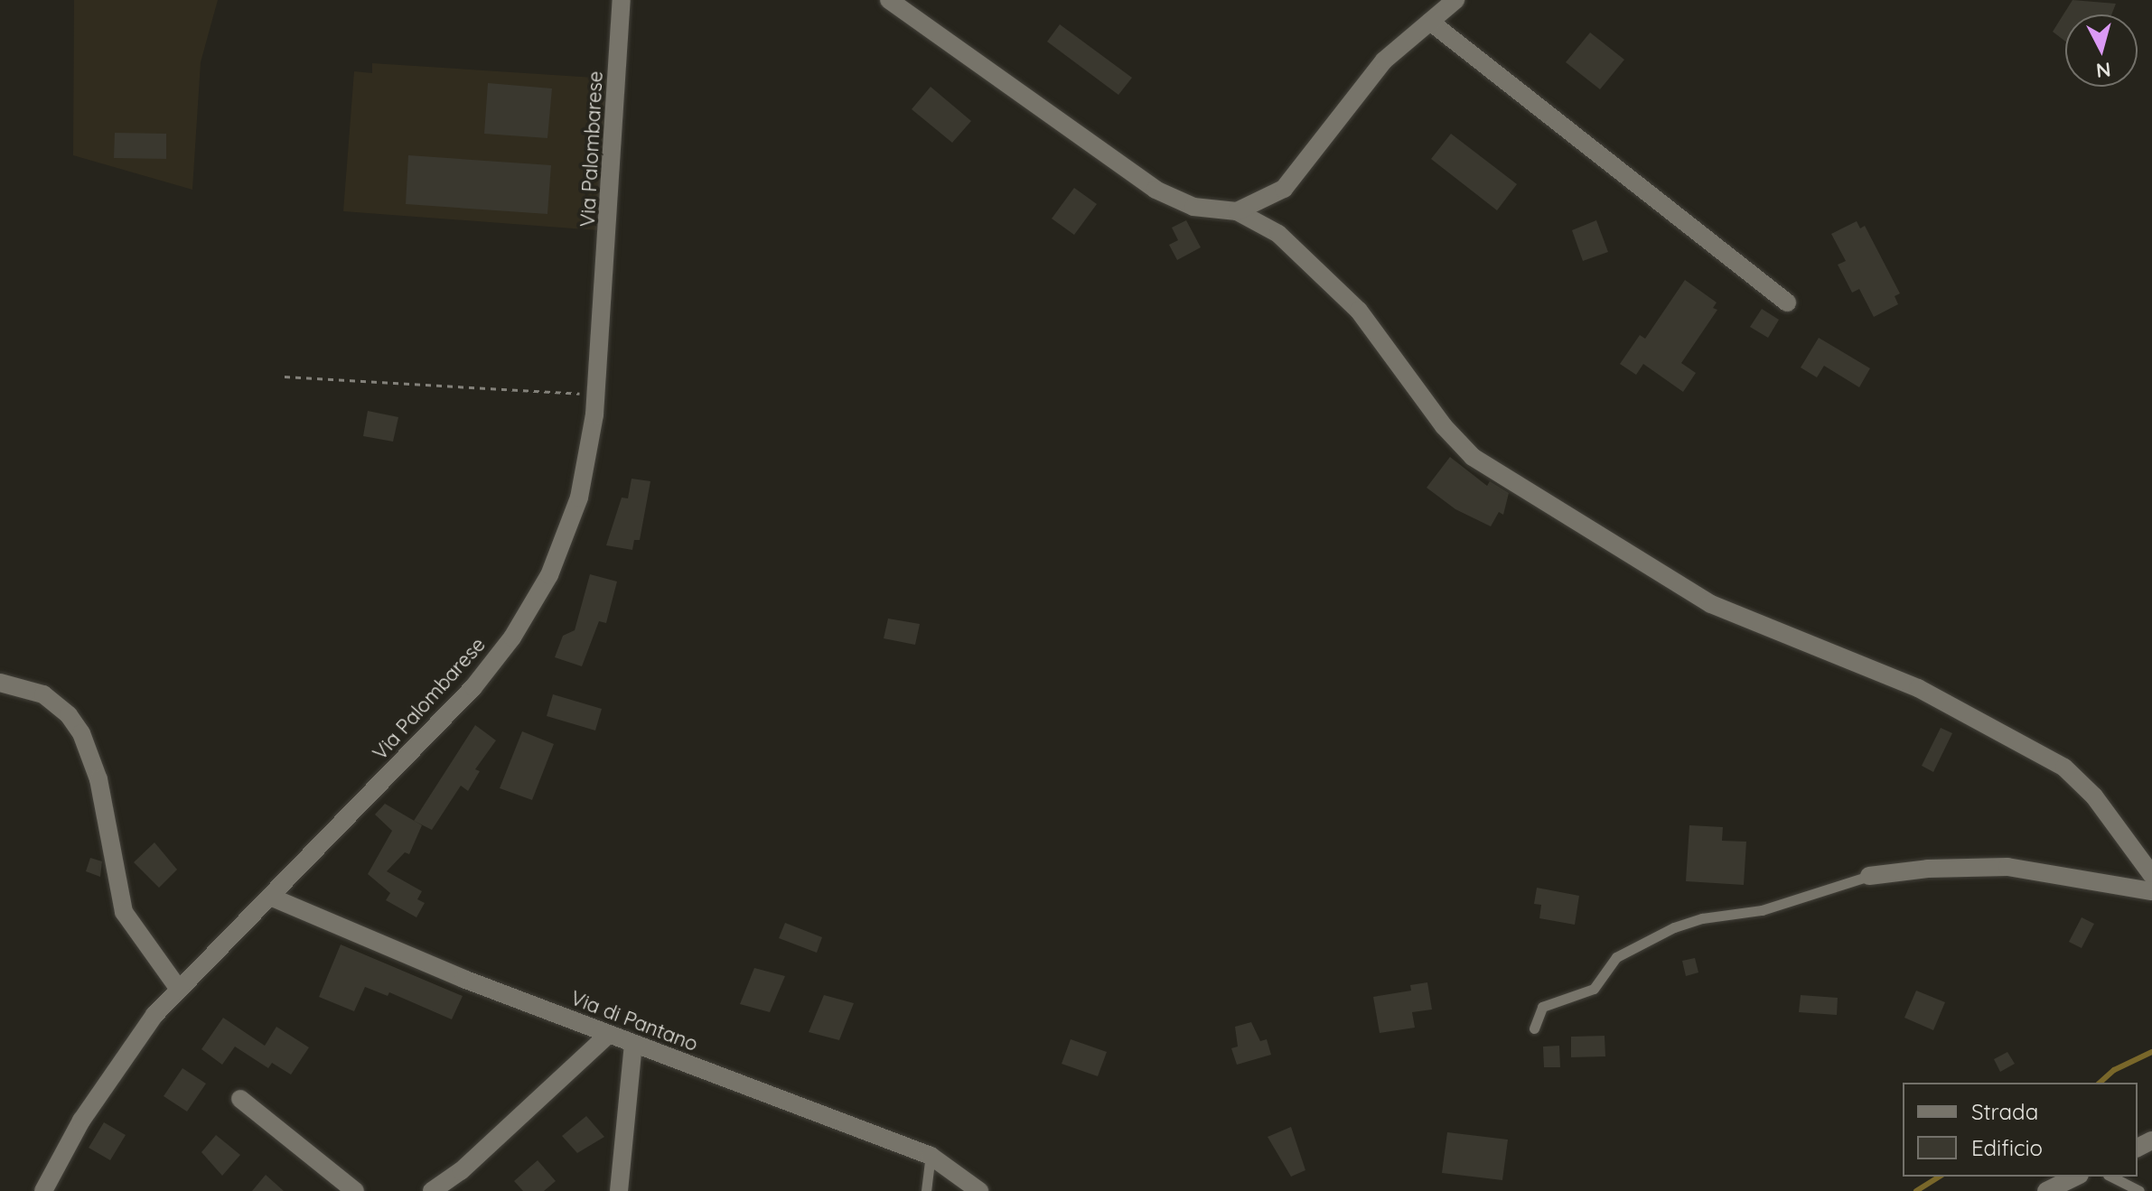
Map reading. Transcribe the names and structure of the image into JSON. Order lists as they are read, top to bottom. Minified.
{"streets":{"street":["Via Palombarese","Via di Pantano"]},"crossings":[["Via Palombarese","Via di Pantano"]],"legend":["Strada","Edificio"],"north":"bottom"}
